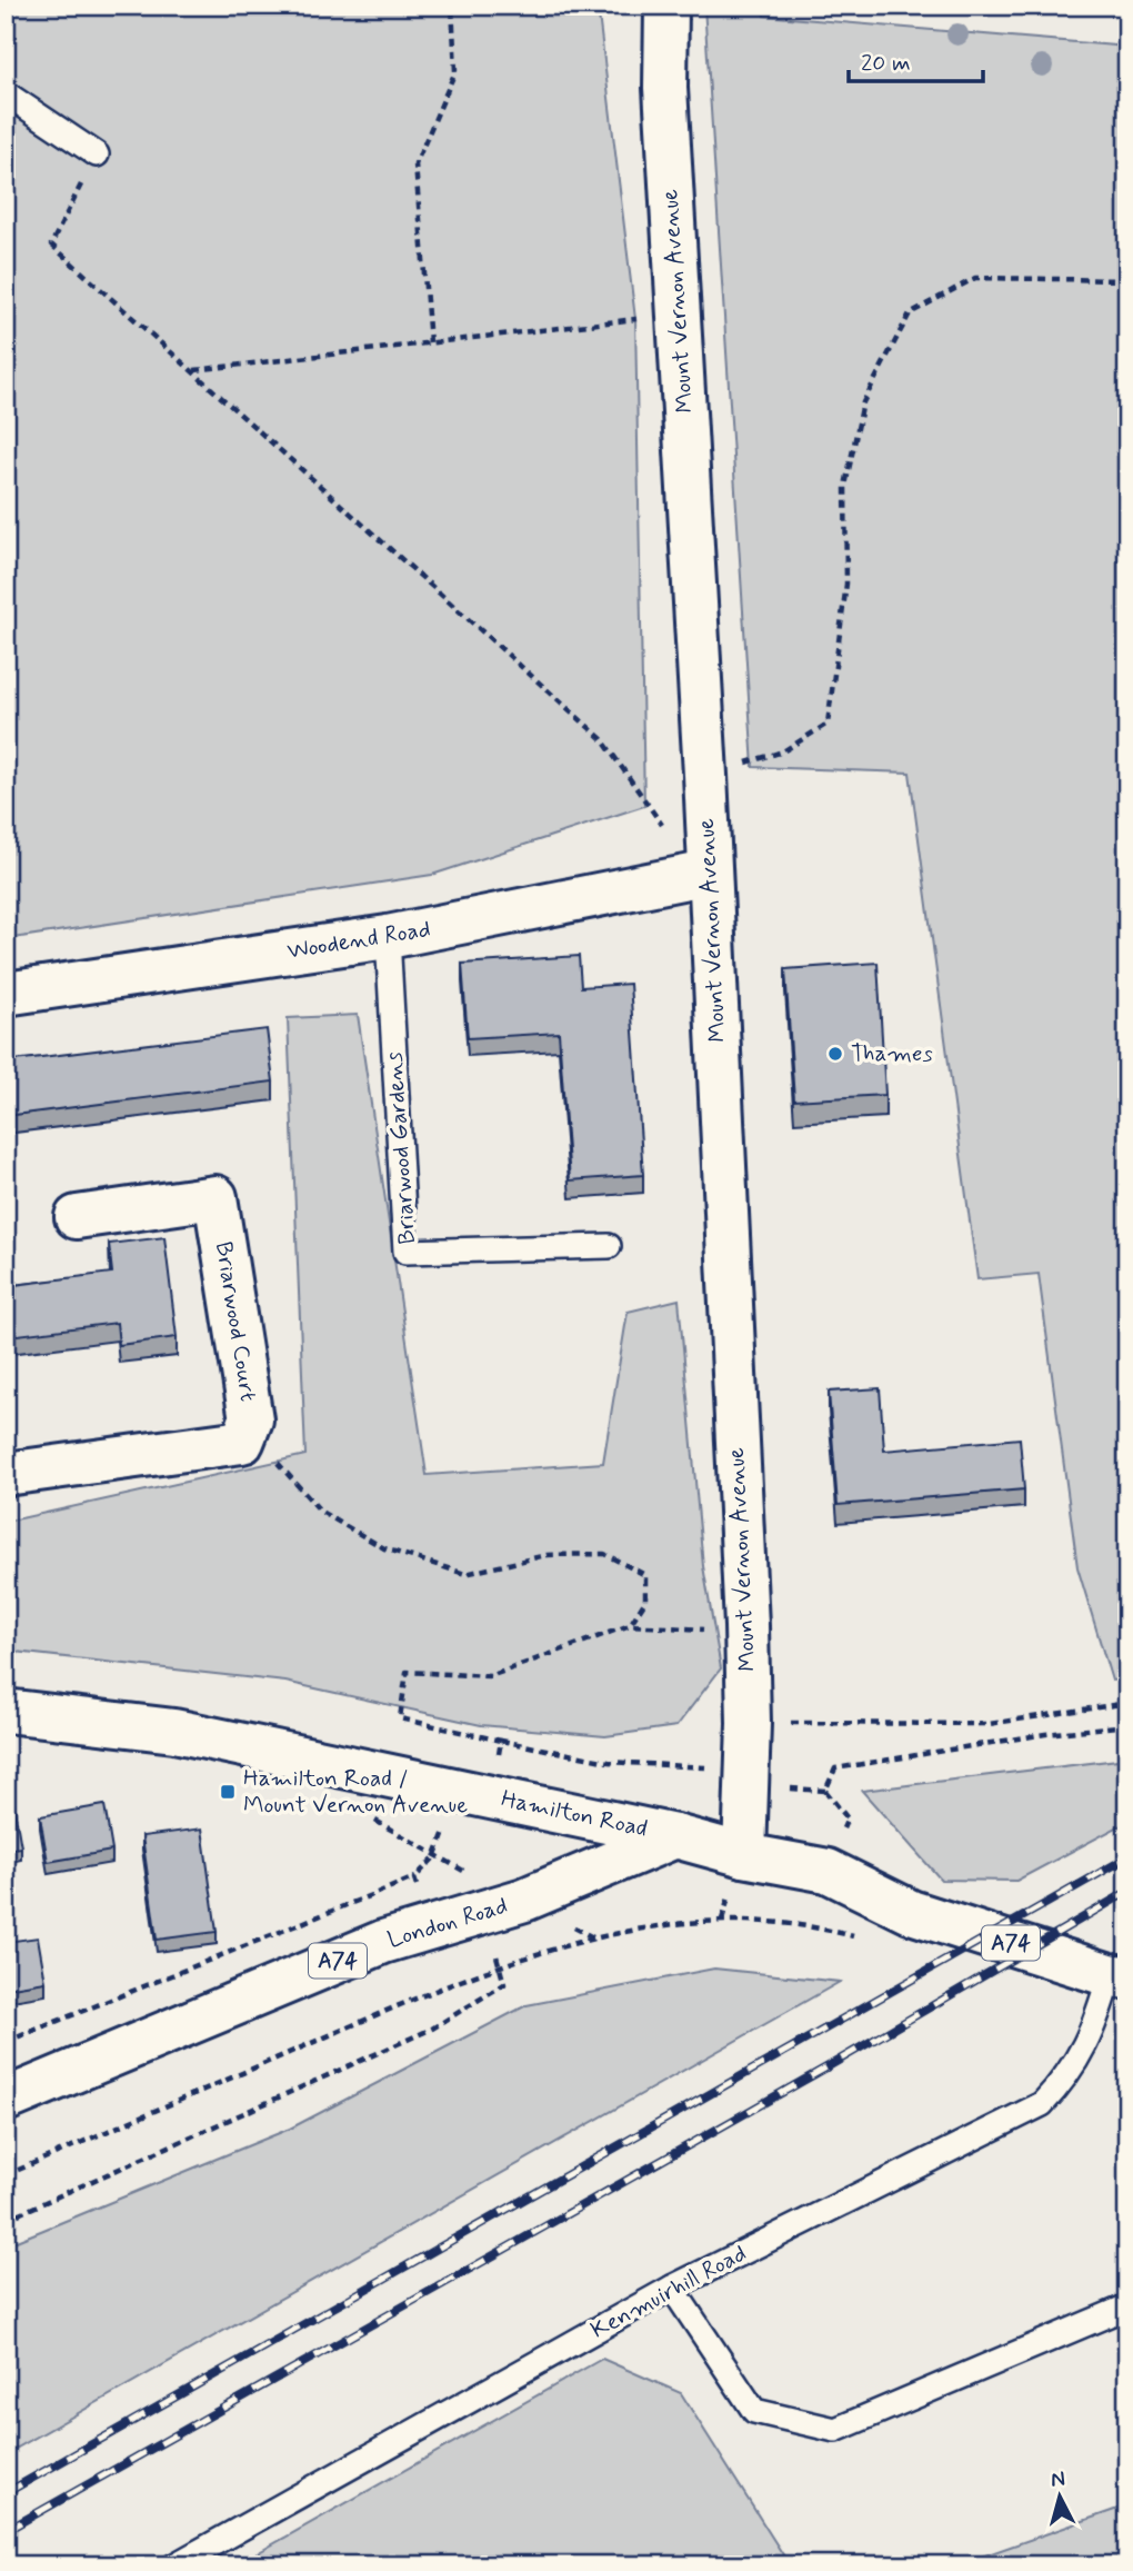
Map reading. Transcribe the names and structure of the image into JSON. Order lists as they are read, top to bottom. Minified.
{"streets":{"main road":["Mount Vernon Avenue","Woodend Road","Briarwood Court","Hamilton Road","London Road","A74"],"lane":["Briarwood Gardens","Kenmuirhill Road"]},"crossings":[["Mount Vernon Avenue","Woodend Road"],["Mount Vernon Avenue","Hamilton Road"],["Woodend Road","Briarwood Gardens"],["Hamilton Road","London Road"],["Hamilton Road","Kenmuirhill Road"]],"places":{"other":["Thames"],"transit":["Hamilton Road / Mount Vernon Avenue"]},"scale_bar":"20 m","north":"top"}
